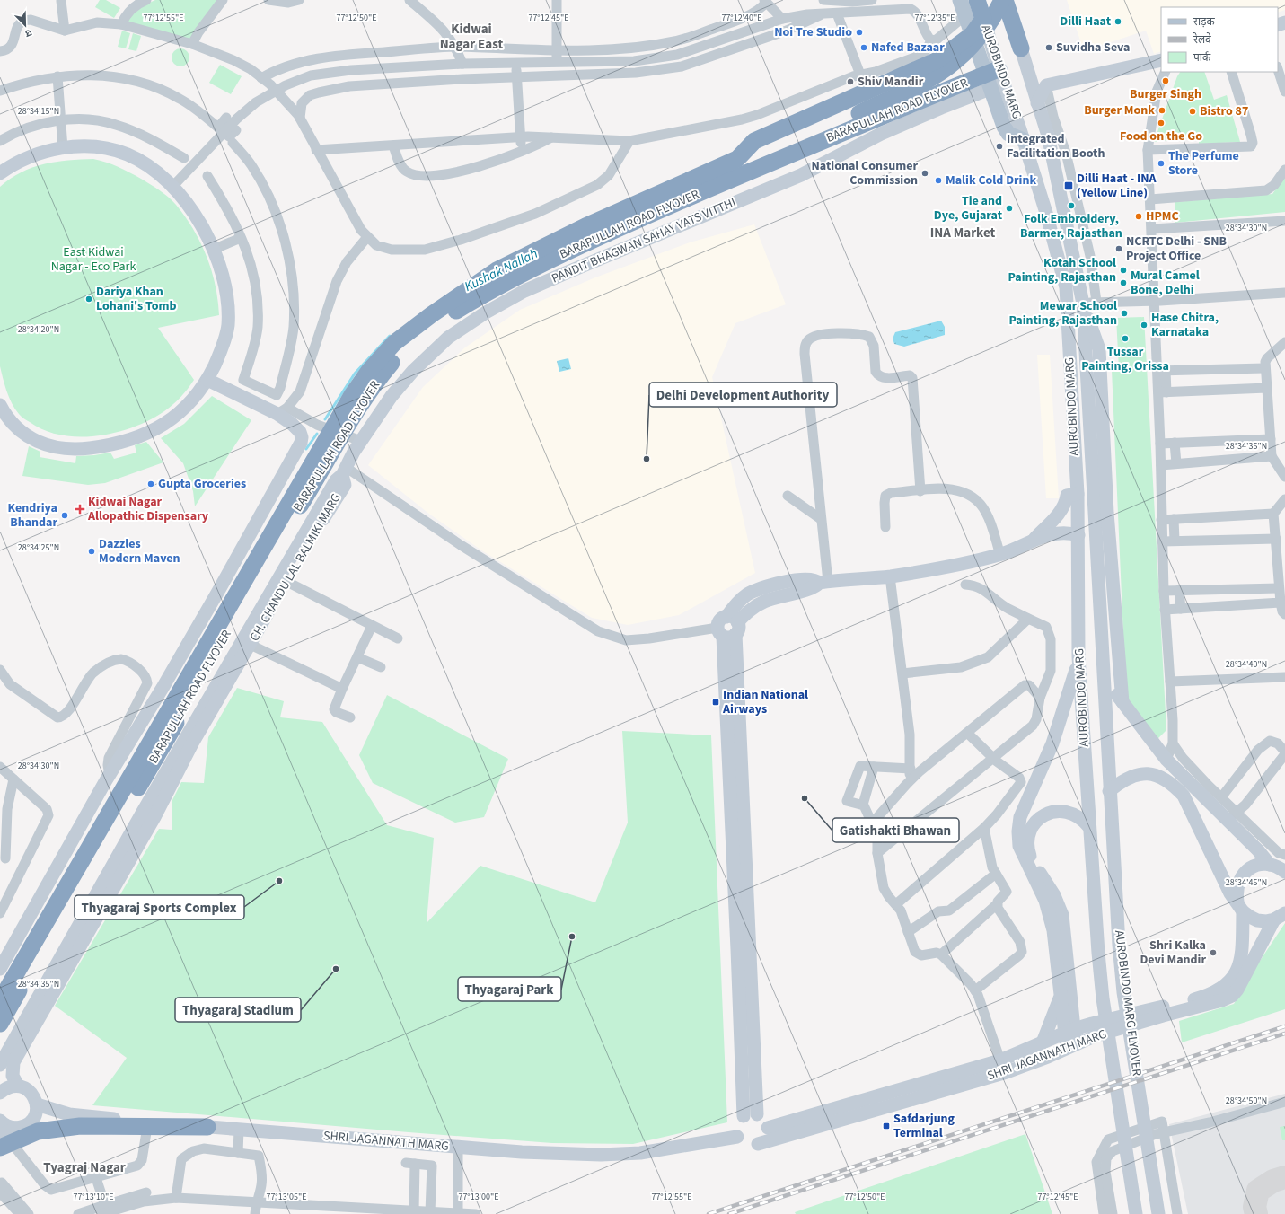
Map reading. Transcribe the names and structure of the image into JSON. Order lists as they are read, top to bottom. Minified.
{"streets":{"highway":["AUROBINDO MARG","BARAPULLAH ROAD FLYOVER"],"street":["PANDIT BHAGWAN SAHAY VATS VITTHI","CH. CHANDU LAL BALMIKI MARG","AUROBINDO MARG FLYOVER","SHRI JAGANNATH MARG"]},"crossings":[["AUROBINDO MARG","BARAPULLAH ROAD FLYOVER"],["AUROBINDO MARG","PANDIT BHAGWAN SAHAY VATS VITTHI"],["AUROBINDO MARG","AUROBINDO MARG FLYOVER"],["BARAPULLAH ROAD FLYOVER","PANDIT BHAGWAN SAHAY VATS VITTHI"],["PANDIT BHAGWAN SAHAY VATS VITTHI","CH. CHANDU LAL BALMIKI MARG"]],"districts":["Kidwai Nagar East","INA Market","Tyagraj Nagar"],"water":["Kushak Nallah"],"parks":["East Kidwai Nagar - Eco Park"],"places":{"other":["Dilli Haat","Noi Tre Studio","Nafed Bazaar","Suvidha Seva","Burger Singh","Shiv Mandir","Burger Monk","Bistro 87","Food on the Go","Integrated Facilitation Booth","The Perfume Store","National Consumer Commission","Malik Cold Drink","Folk Embroidery, Barmer, Rajasthan","Tie and Dye, Gujarat","HPMC","NCRTC Delhi - SNB Project Office","Kotah School Painting, Rajasthan","Mural Camel Bone, Delhi","Dariya Khan Lohani's Tomb","Mewar School Painting, Rajasthan","Hase Chitra, Karnataka","Tussar Painting, Orissa","Delhi Development Authority","Gupta Groceries","Kendriya Bhandar","Dazzles Modern Maven","Gatishakti Bhawan","Thyagaraj Sports Complex","Thyagaraj Park","Shri Kalka Devi Mandir","Thyagaraj Stadium"],"transit":["Dilli Haat - INA (Yellow Line)","Indian National Airways","Safdarjung Terminal"],"health":["Kidwai Nagar Allopathic Dispensary"]},"legend":["सड़क","रेलवे","पार्क"],"north":"bottom right","coordinates":["77°12'55\"E","77°12'50\"E","77°12'45\"E","77°12'40\"E","77°12'35\"E","28°34'15\"N","28°34'30\"N","28°34'20\"N","28°34'35\"N","28°34'25\"N","28°34'40\"N","28°34'45\"N","28°34'50\"N","77°13'10\"E","77°13'05\"E","77°13'00\"E"]}
